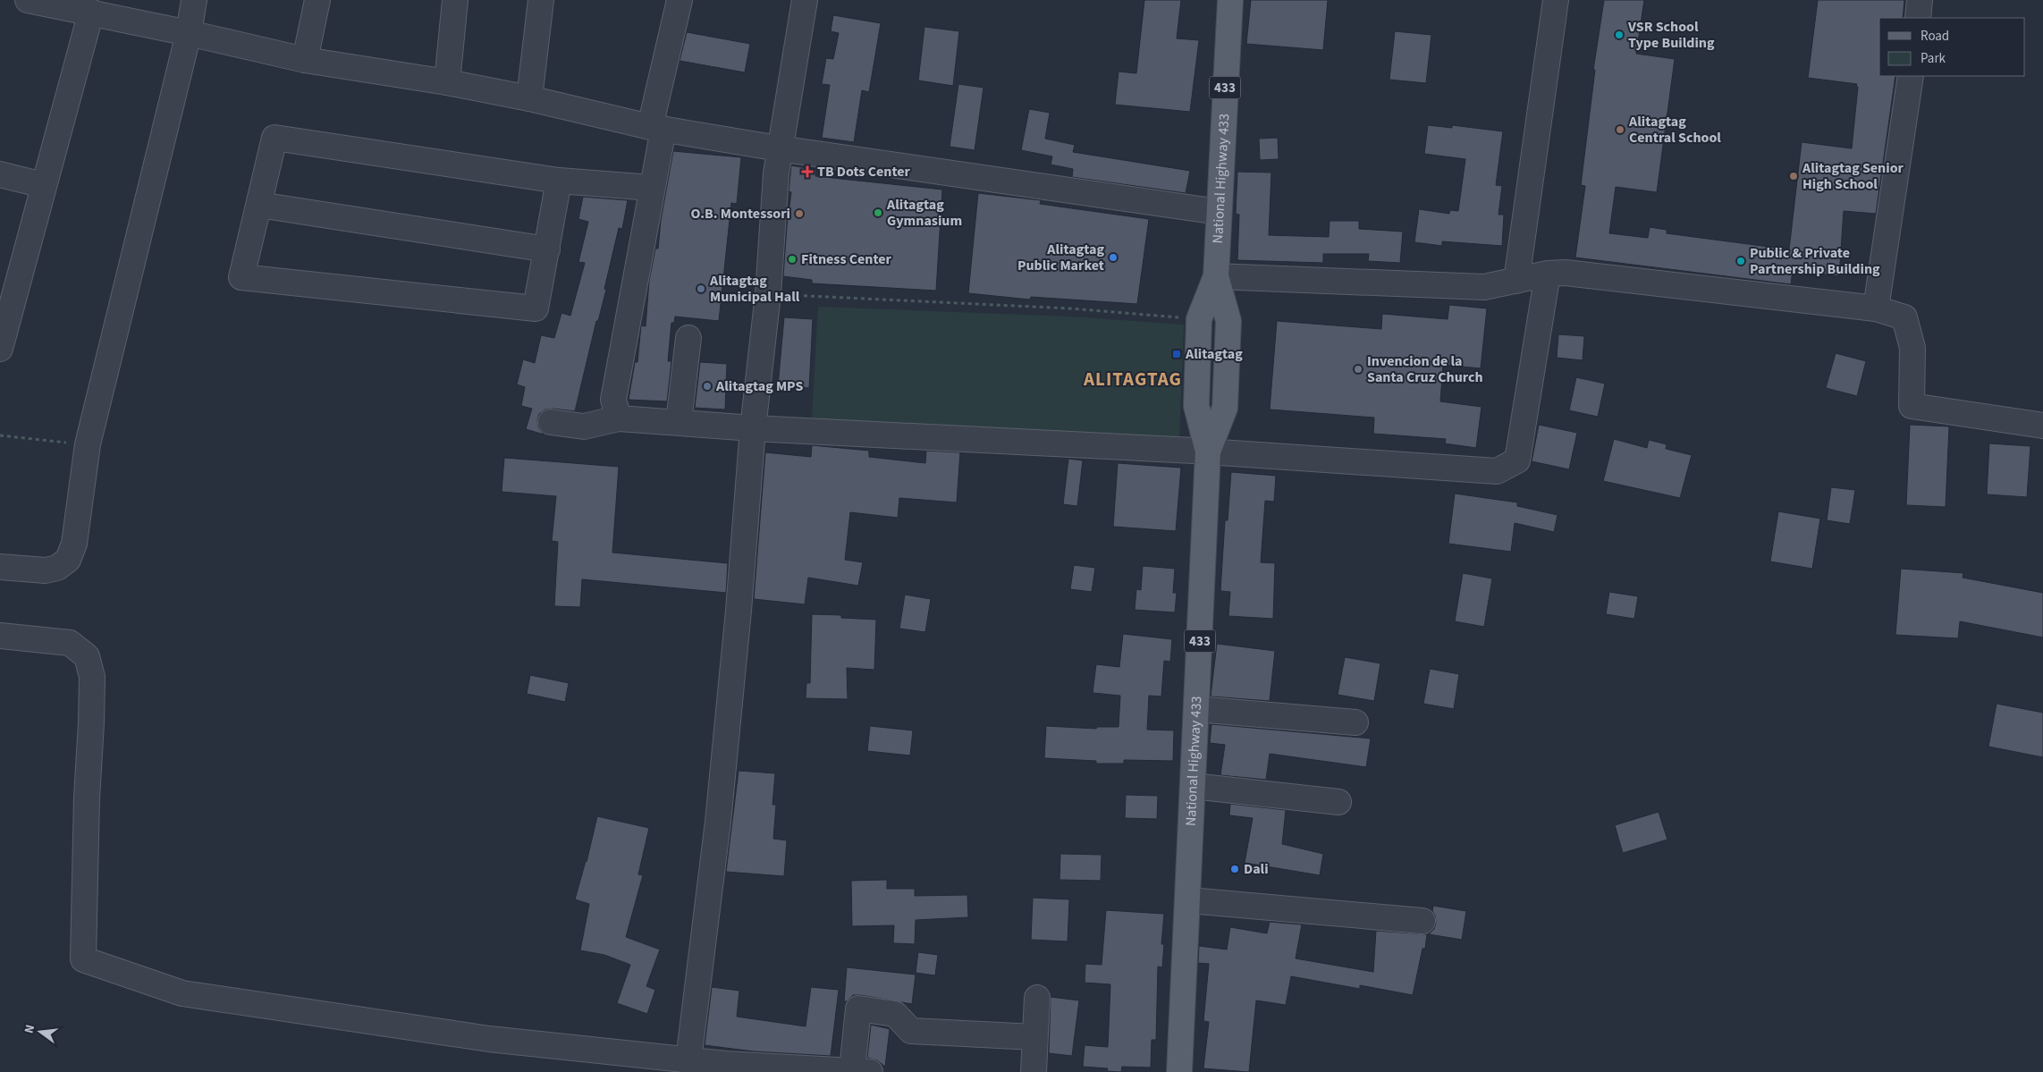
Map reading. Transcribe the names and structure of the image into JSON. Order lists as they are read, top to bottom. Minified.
{"streets":{"main road":["433","National Highway 433"]},"districts":["ALITAGTAG"],"places":{"other":["VSR School Type Building","Alitagtag Central School","Alitagtag Senior High School","Alitagtag Gymnasium","O.B. Montessori","Alitagtag Public Market","Fitness Center","Public & Private Partnership Building","Alitagtag Municipal Hall","Invencion de la Santa Cruz Church","Alitagtag MPS","Dali"],"health":["TB Dots Center"],"transit":["Alitagtag"]},"legend":["Road","Park"],"north":"left"}
